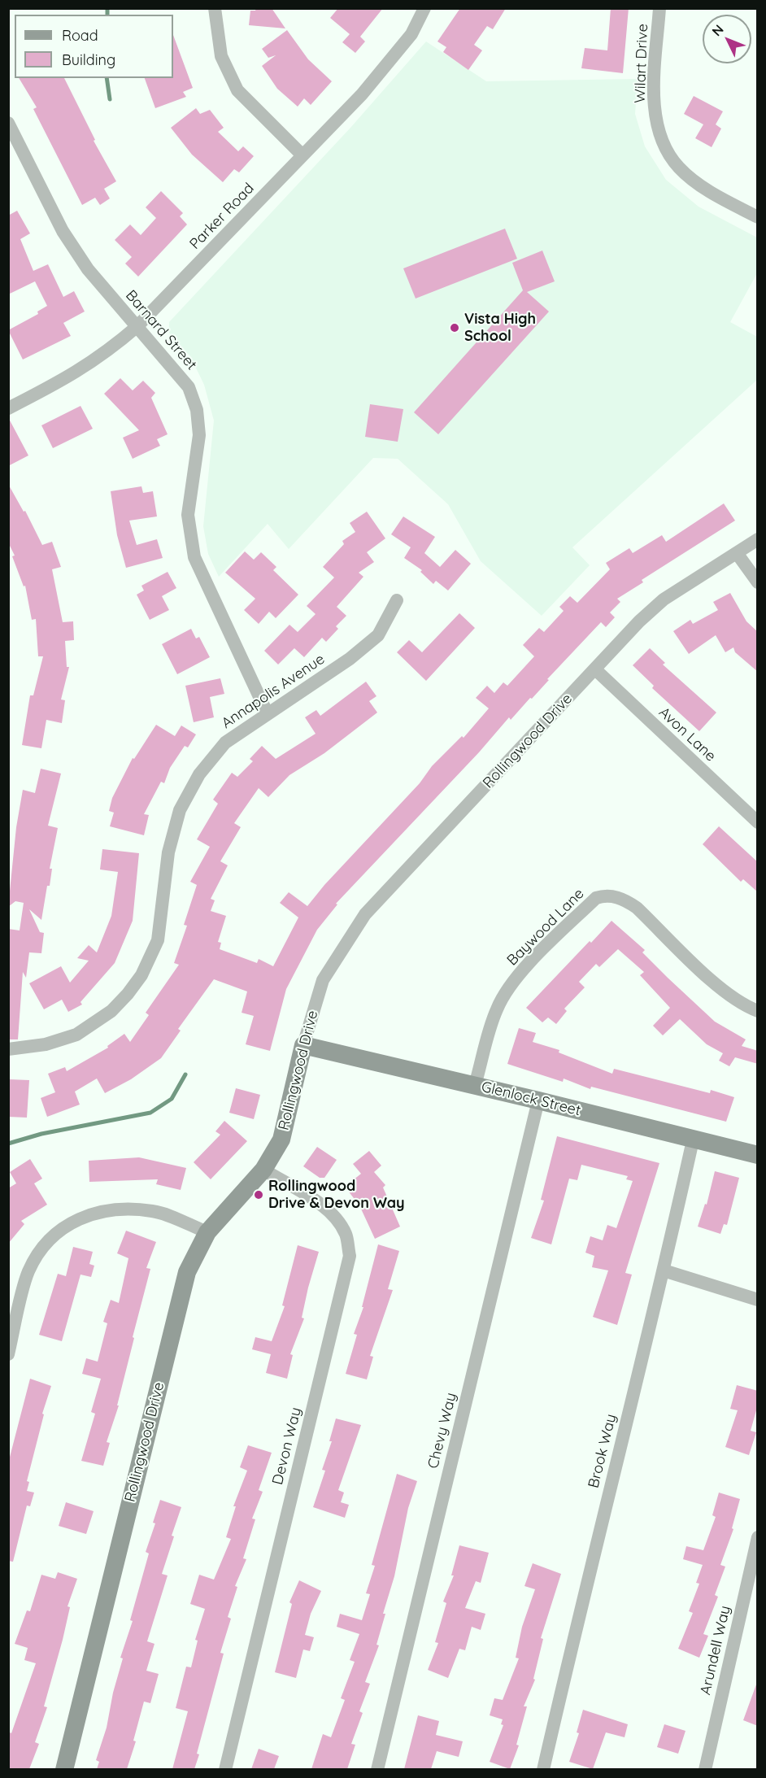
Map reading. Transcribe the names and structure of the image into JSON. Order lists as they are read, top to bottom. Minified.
{"streets":{"street":["Wilart Drive","Parker Road","Barnard Street","Annapolis Avenue","Avon Lane","Rollingwood Drive","Baywood Lane","Glenlock Street","Chevy Way","Devon Way","Brook Way","Arundell Way"]},"crossings":[["Parker Road","Barnard Street"],["Barnard Street","Annapolis Avenue"],["Avon Lane","Rollingwood Drive"],["Rollingwood Drive","Glenlock Street"],["Rollingwood Drive","Devon Way"],["Baywood Lane","Glenlock Street"],["Glenlock Street","Chevy Way"],["Glenlock Street","Brook Way"]],"places":["Vista High School","Rollingwood Drive & Devon Way"],"legend":["Road","Building"],"north":"top left"}
